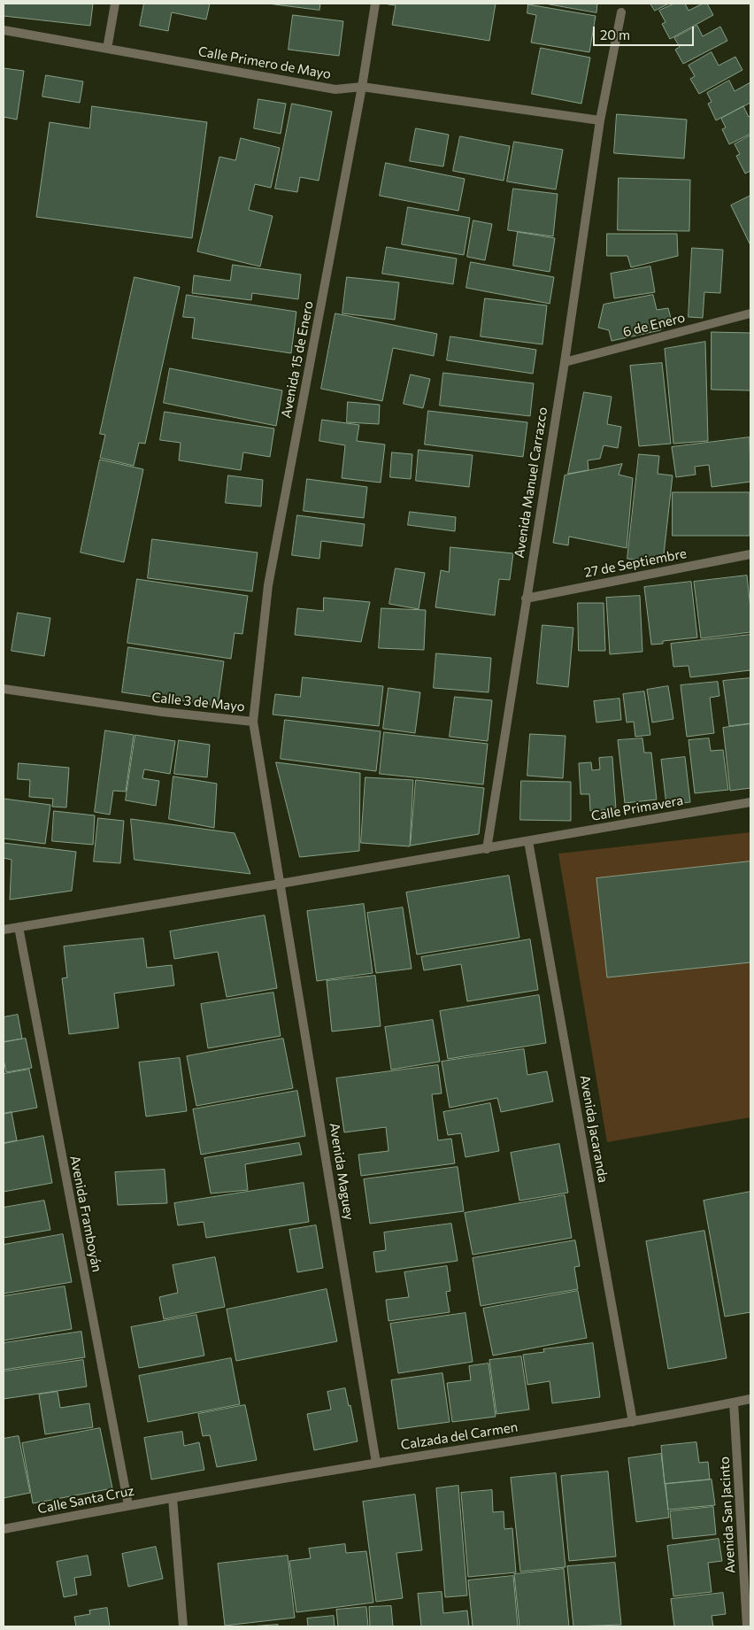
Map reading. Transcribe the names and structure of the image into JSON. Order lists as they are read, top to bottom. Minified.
{"streets":{"street":["Calle Primero de Mayo","6 de Enero","Avenida 15 de Enero","Avenida Manuel Carrazco","27 de Septiembre","Calle 3 de Mayo","Calle Primavera","Avenida Jacaranda","Avenida Maguey","Avenida Framboyán","Calzada del Carmen","Calle Santa Cruz","Avenida San Jacinto"]},"crossings":[["Calle Primero de Mayo","Avenida 15 de Enero"],["Calle Primero de Mayo","Avenida Manuel Carrazco"],["6 de Enero","Avenida Manuel Carrazco"],["Avenida 15 de Enero","Calle 3 de Mayo"],["Avenida Manuel Carrazco","27 de Septiembre"],["Avenida Manuel Carrazco","Calle Primavera"],["Calle 3 de Mayo","Calle Primavera"],["Calle 3 de Mayo","Avenida Maguey"],["Calle Primavera","Avenida Jacaranda"],["Calle Primavera","Avenida Maguey"],["Calle Primavera","Avenida Framboyán"],["Avenida Jacaranda","Calzada del Carmen"],["Avenida Maguey","Calzada del Carmen"],["Avenida Framboyán","Calle Santa Cruz"],["Calzada del Carmen","Calle Santa Cruz"],["Calzada del Carmen","Avenida San Jacinto"]],"scale_bar":"20 m"}
